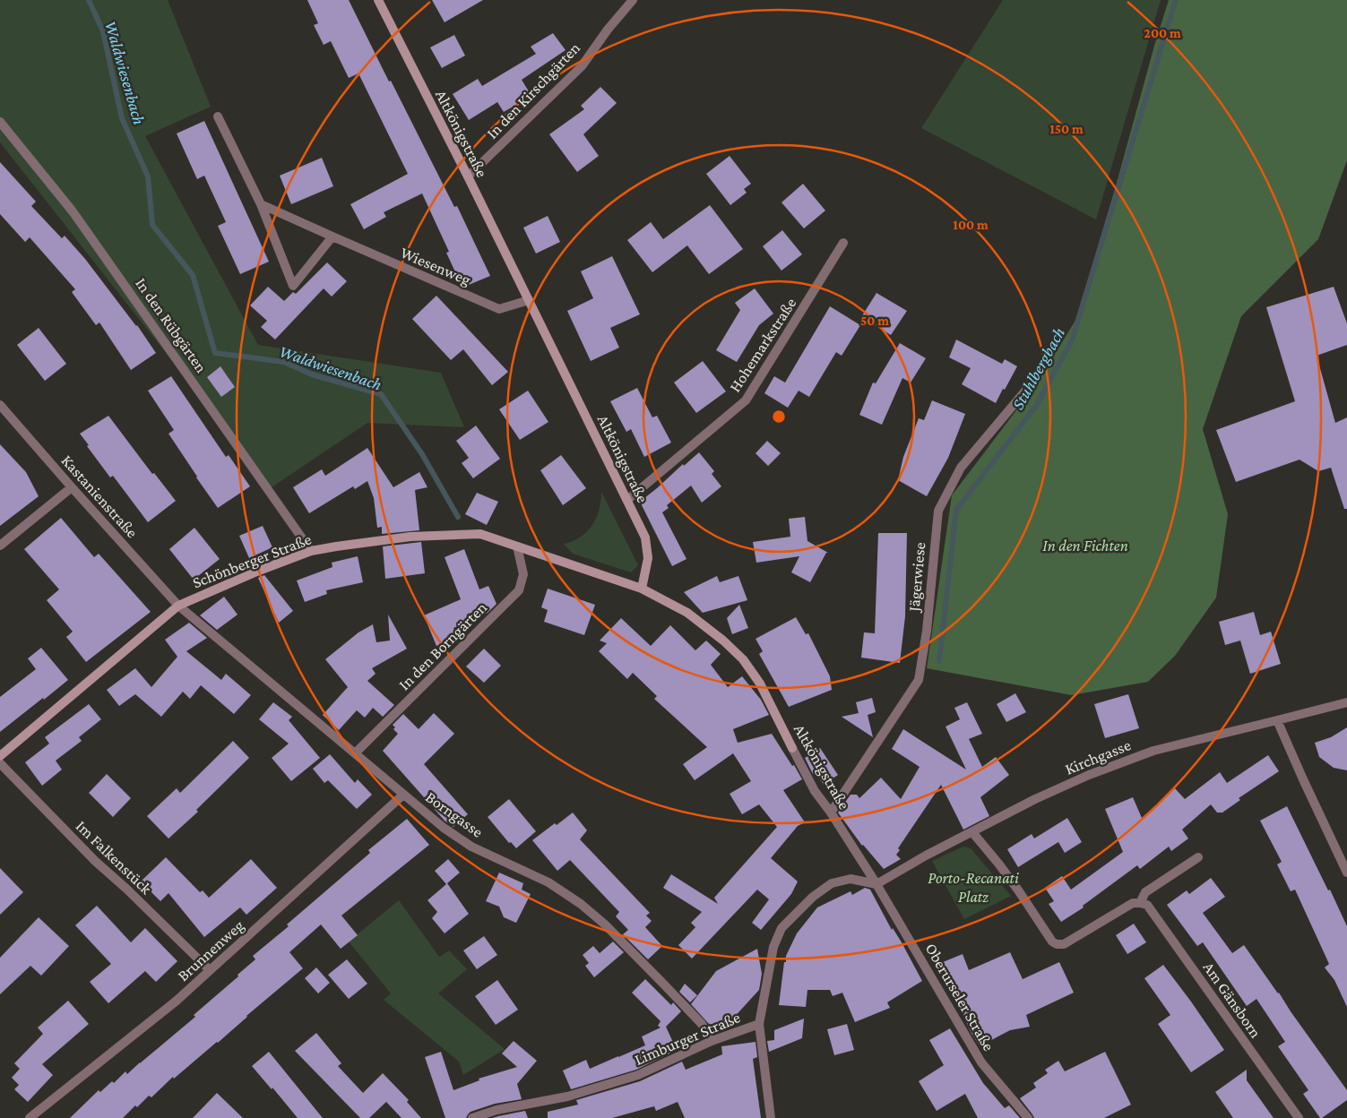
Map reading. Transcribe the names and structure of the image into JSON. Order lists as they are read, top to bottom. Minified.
{"streets":{"street":["In den Kirschgärten","Altkönigstraße","Wiesenweg","In den Rübgärten","Hohemarkstraße","Kastanienstraße","Schönberger Straße","Jägerwiese","In den Borngärten","Kirchgasse","Borngasse","Im Falkenstück","Brunnenweg","Oberurseler Straße","Am Gänsborn","Limburger Straße"]},"crossings":[["In den Kirschgärten","Altkönigstraße"],["Altkönigstraße","Wiesenweg"],["Altkönigstraße","Hohemarkstraße"],["Altkönigstraße","Schönberger Straße"],["Altkönigstraße","Jägerwiese"],["Altkönigstraße","Kirchgasse"],["Altkönigstraße","Oberurseler Straße"],["Altkönigstraße","Limburger Straße"],["In den Rübgärten","Schönberger Straße"],["Kastanienstraße","Schönberger Straße"],["Kastanienstraße","Borngasse"],["Schönberger Straße","In den Borngärten"],["Schönberger Straße","Borngasse"],["In den Borngärten","Borngasse"],["Kirchgasse","Oberurseler Straße"],["Kirchgasse","Limburger Straße"],["Borngasse","Brunnenweg"],["Borngasse","Limburger Straße"],["Im Falkenstück","Brunnenweg"],["Oberurseler Straße","Limburger Straße"]],"water":["Waldwiesenbach","Stuhlbergbach"],"parks":["In den Fichten","Porto-Recanati Platz"],"rings":["200 m","150 m","100 m","50 m"]}
